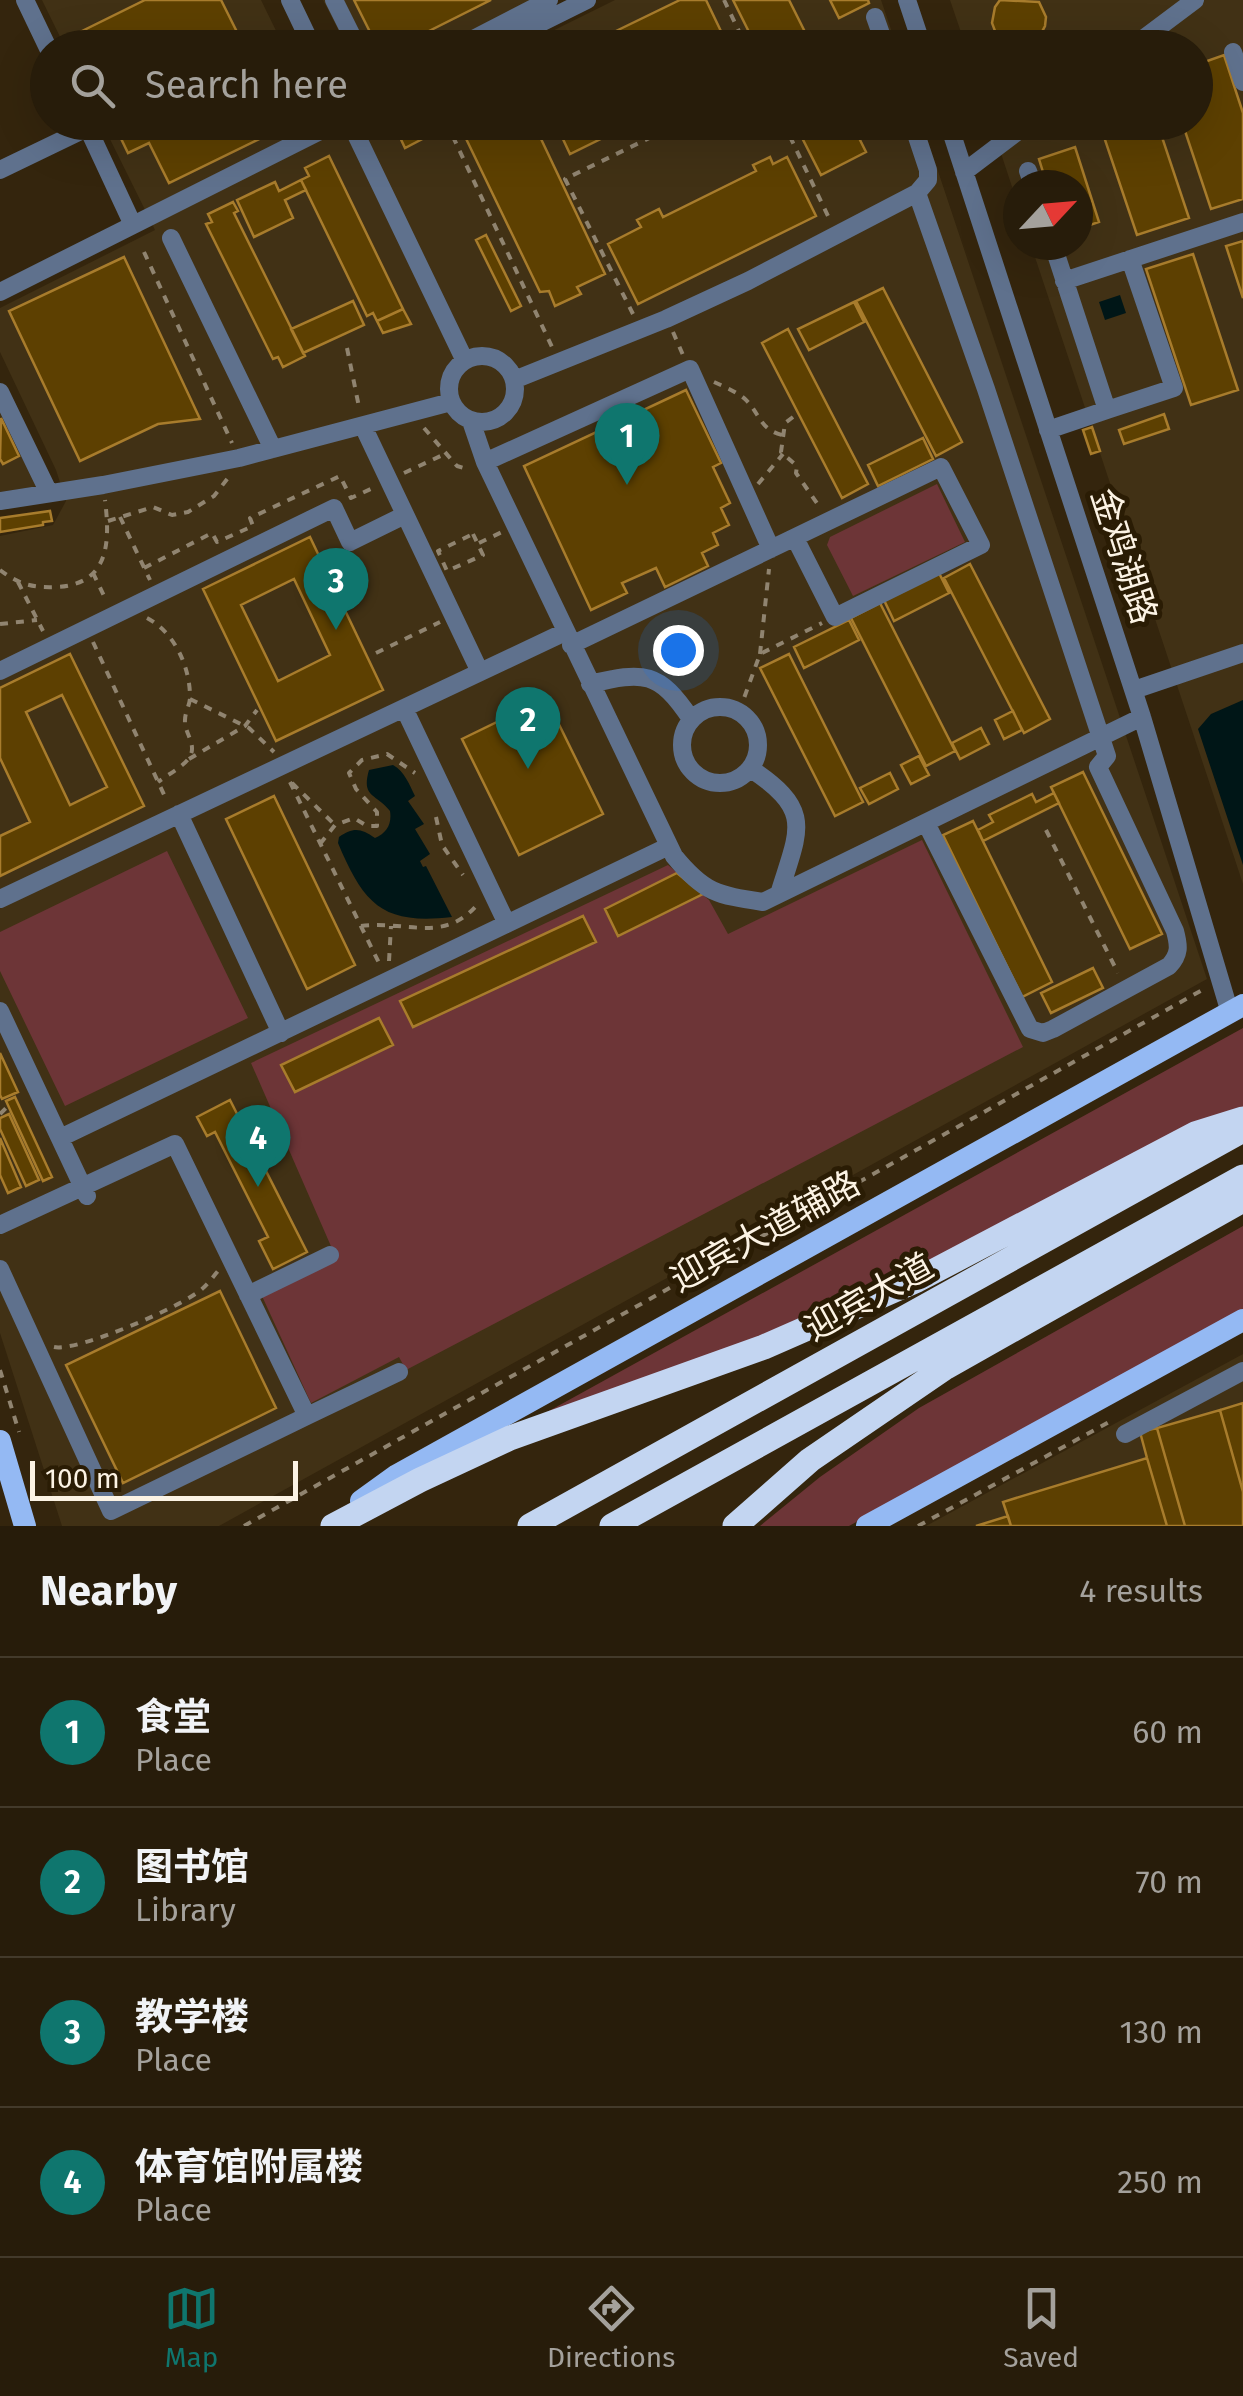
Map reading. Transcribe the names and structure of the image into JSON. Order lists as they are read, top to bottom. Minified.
{"streets":{"highway":["迎宾大道"],"main road":["迎宾大道辅路"],"street":["金鸡湖路"]},"crossings":[["金鸡湖路","迎宾大道辅路"]],"scale_bar":"100 m","north":"top right","page":{"search":"Search here","pins":["1","3","2","4"],"scale":"100 m","heading":["Nearby","4 results"],"list":[{"mark":"1","name":"食堂","note":"Place","value":"60 m"},{"mark":"2","name":"图书馆","note":"Library","value":"70 m"},{"mark":"3","name":"教学楼","note":"Place","value":"130 m"},{"mark":"4","name":"体育馆附属楼","note":"Place","value":"250 m"}],"nav":["Map","Directions","Saved"]}}
